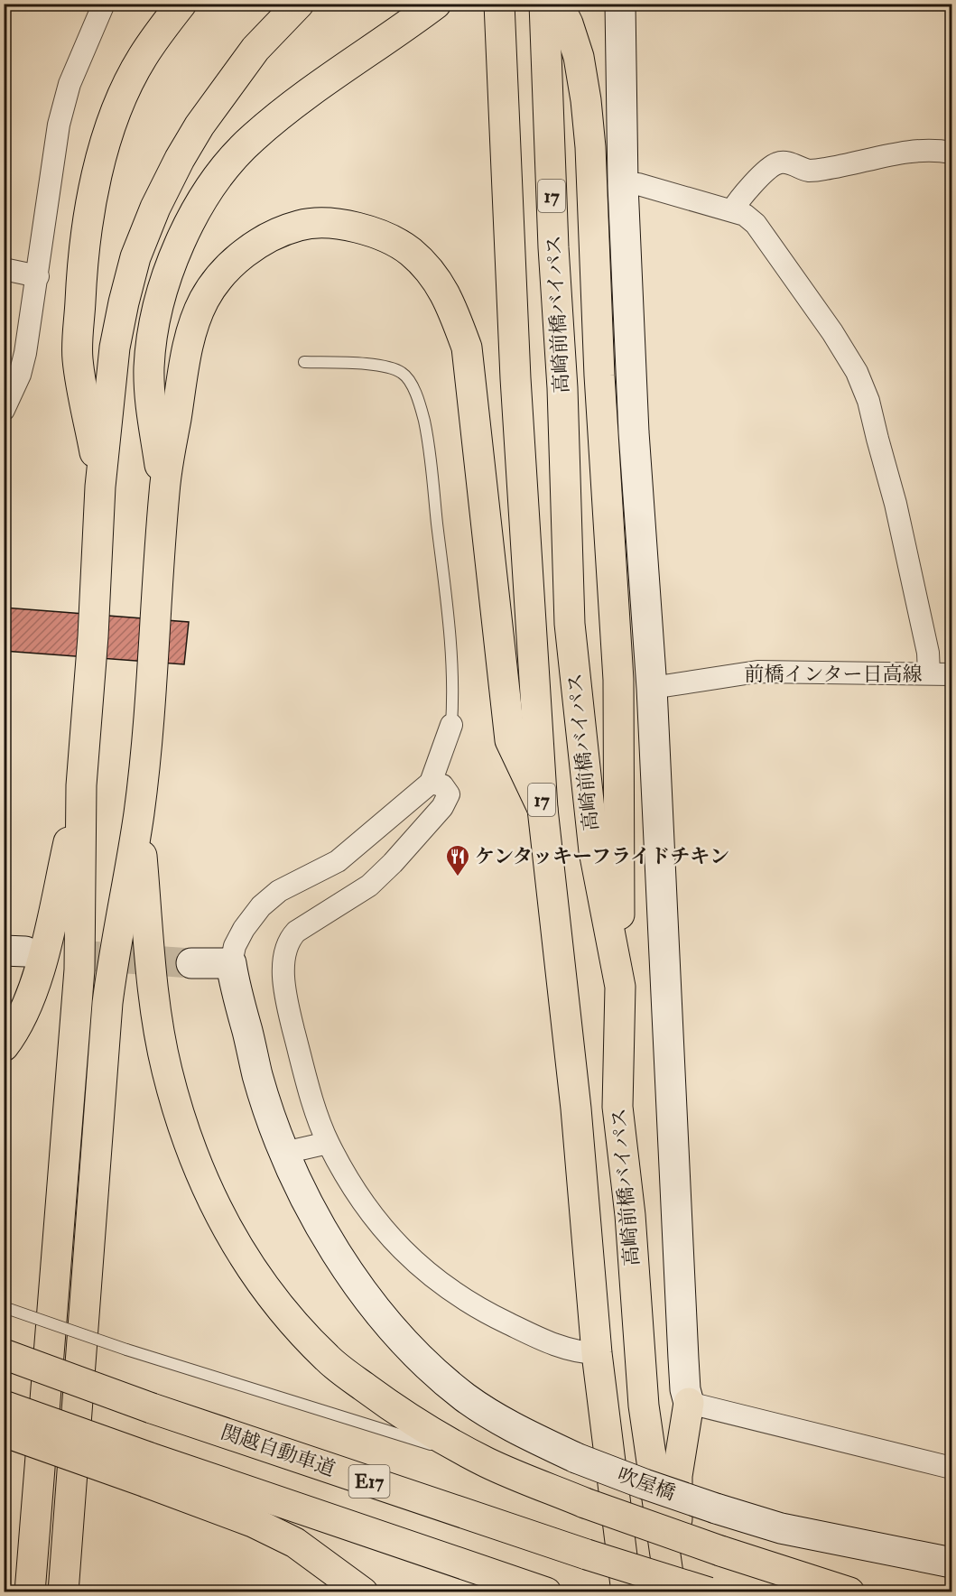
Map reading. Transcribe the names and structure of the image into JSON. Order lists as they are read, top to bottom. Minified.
{"streets":{"highway":["17","高崎前橋バイパス","関越自動車道","E17"],"street":["前橋インター日高線","吹屋橋"]},"places":{"restaurant":["ケンタッキーフライドチキン"]}}
